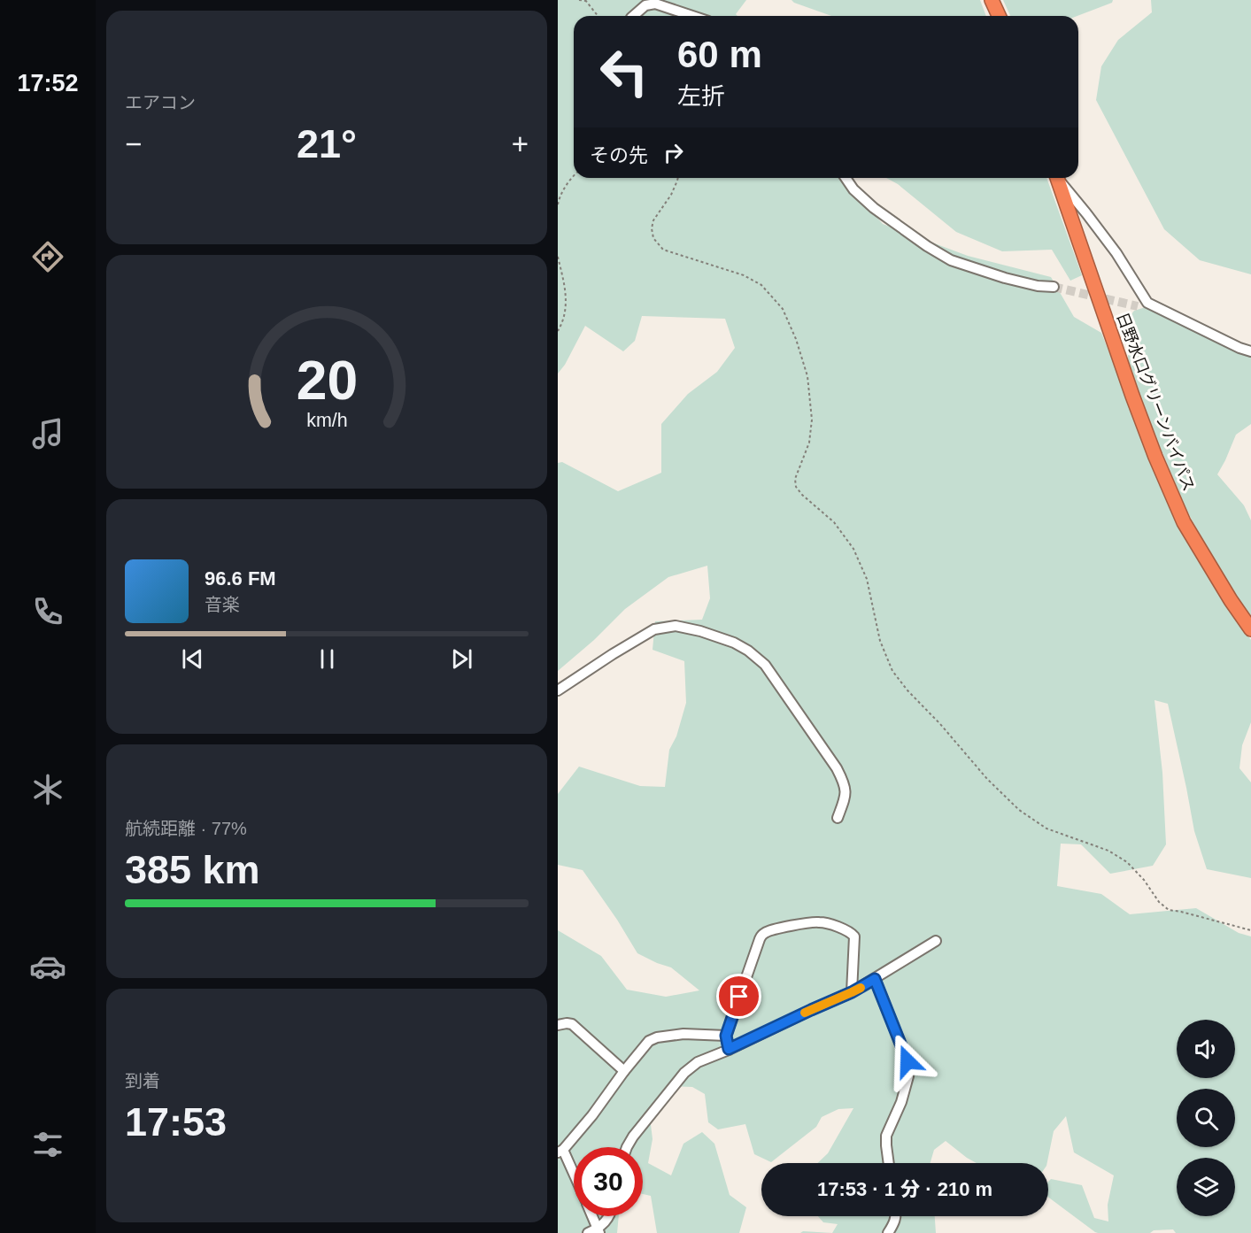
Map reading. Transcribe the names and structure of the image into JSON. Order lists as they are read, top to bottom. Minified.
{"streets":{"highway":["日野水口グリーンバイパス"]},"page":{"tabs":"17:52","tile":["エアコン",["航続距離 · 77%","385 km"],["到着","17:53"]],"turn":["60 m","左折"],"heat":["−","21°","+"],"then":"その先","song":["96.6 FM","音楽"],"limit":"30","trip":"17:53 · 1 分 · 210 m","gauge":["20","km/h"]}}
